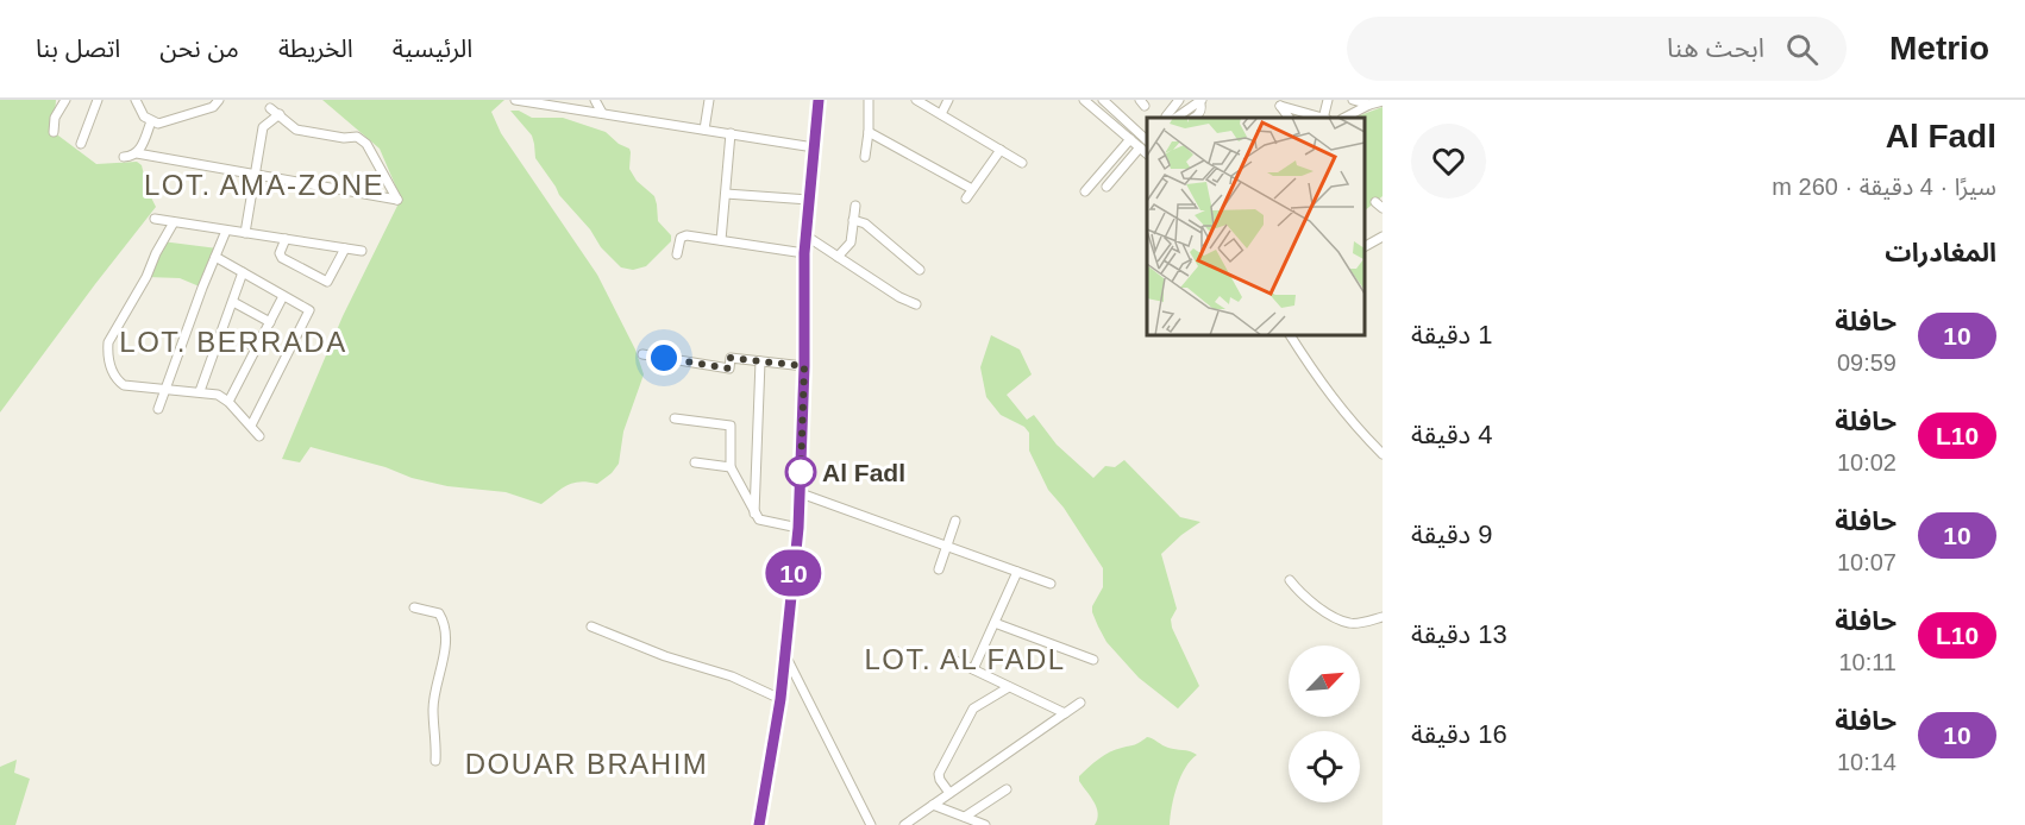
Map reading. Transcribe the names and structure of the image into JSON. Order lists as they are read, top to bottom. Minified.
{"districts":["LOT. AMA-ZONE","LOT. BERRADA","LOT. AL FADL","DOUAR BRAHIM"],"places":["Al Fadl"],"lines":["bus line 10"],"north":"top right","page":{"header":"Metrio","search":"ابحث هنا","nav":["الرئيسية","الخريطة","من نحن","اتصل بنا"],"heading":[["Al Fadl","سيرًا · 4 دقيقة · 260 m"],"المغادرات"],"on_map":"10","list":[{"mark":"10","name":"حافلة","note":"09:59","value":"1 دقيقة"},{"mark":"L10","name":"حافلة","note":"10:02","value":"4 دقيقة"},{"mark":"10","name":"حافلة","note":"10:07","value":"9 دقيقة"},{"mark":"L10","name":"حافلة","note":"10:11","value":"13 دقيقة"},{"mark":"10","name":"حافلة","note":"10:14","value":"16 دقيقة"}]}}
